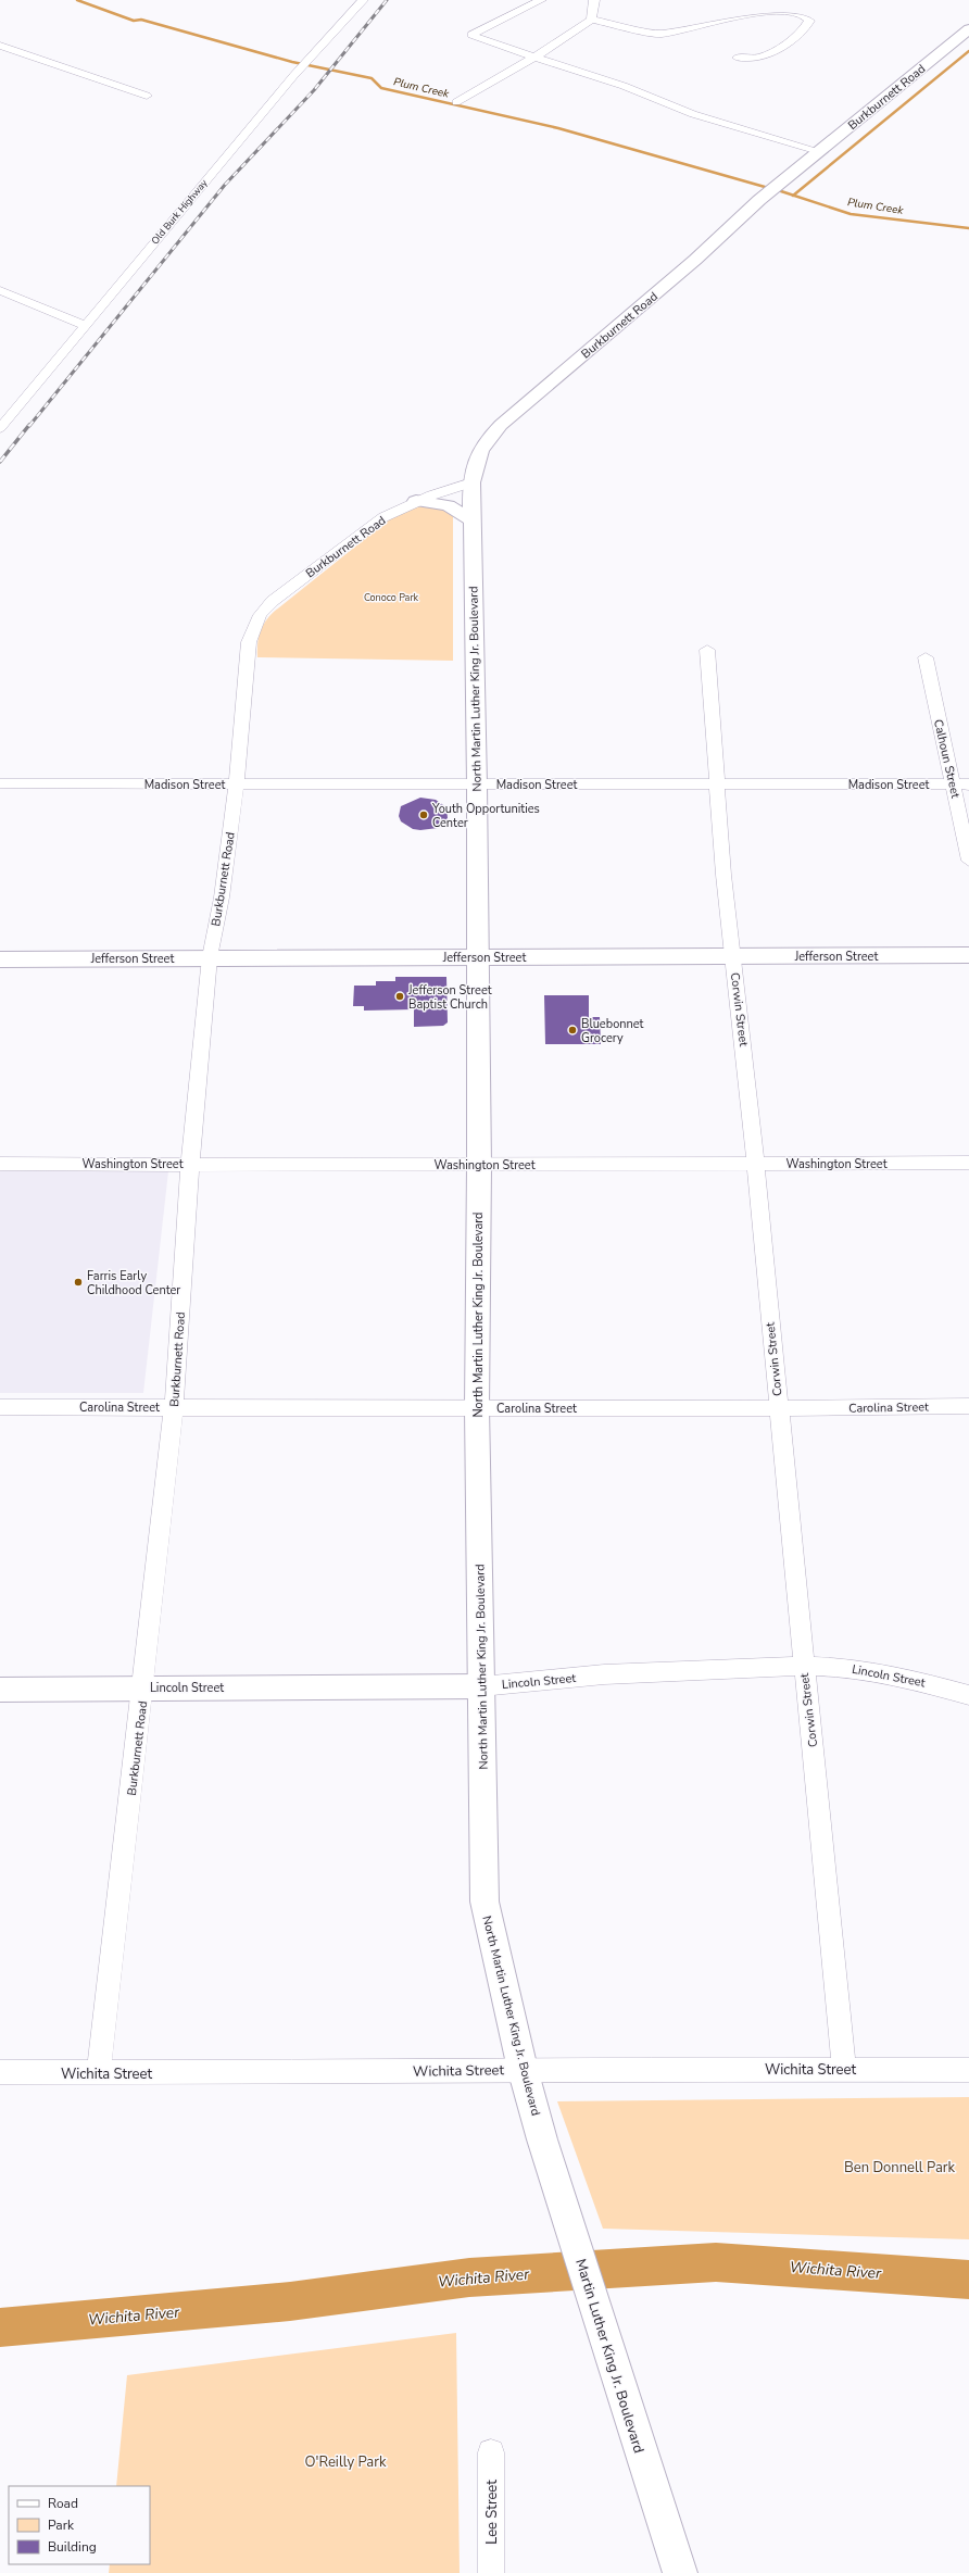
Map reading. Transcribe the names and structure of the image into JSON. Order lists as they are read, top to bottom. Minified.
{"streets":{"main road":["Burkburnett Road","North Martin Luther King Jr. Boulevard","Jefferson Street","Lincoln Street","Martin Luther King Jr. Boulevard"],"street":["Old Burk Highway","Calhoun Street","Madison Street","Corwin Street","Washington Street","Carolina Street","Wichita Street","Lee Street"]},"crossings":[["Burkburnett Road","North Martin Luther King Jr. Boulevard"],["Burkburnett Road","Madison Street"],["Burkburnett Road","Jefferson Street"],["Burkburnett Road","Washington Street"],["Burkburnett Road","Carolina Street"],["Burkburnett Road","Lincoln Street"],["Burkburnett Road","Wichita Street"],["North Martin Luther King Jr. Boulevard","Madison Street"],["North Martin Luther King Jr. Boulevard","Jefferson Street"],["North Martin Luther King Jr. Boulevard","Washington Street"],["North Martin Luther King Jr. Boulevard","Carolina Street"],["North Martin Luther King Jr. Boulevard","Lincoln Street"],["North Martin Luther King Jr. Boulevard","Wichita Street"],["North Martin Luther King Jr. Boulevard","Martin Luther King Jr. Boulevard"],["Calhoun Street","Madison Street"],["Madison Street","Corwin Street"],["Jefferson Street","Corwin Street"],["Corwin Street","Washington Street"],["Corwin Street","Carolina Street"],["Corwin Street","Lincoln Street"],["Corwin Street","Wichita Street"]],"water":["Plum Creek","Wichita River"],"parks":["Conoco Park","Ben Donnell Park","O'Reilly Park"],"places":["Youth Opportunities Center","Jefferson Street Baptist Church","Bluebonnet Grocery","Farris Early Childhood Center"],"legend":["Road","Park","Building"]}
